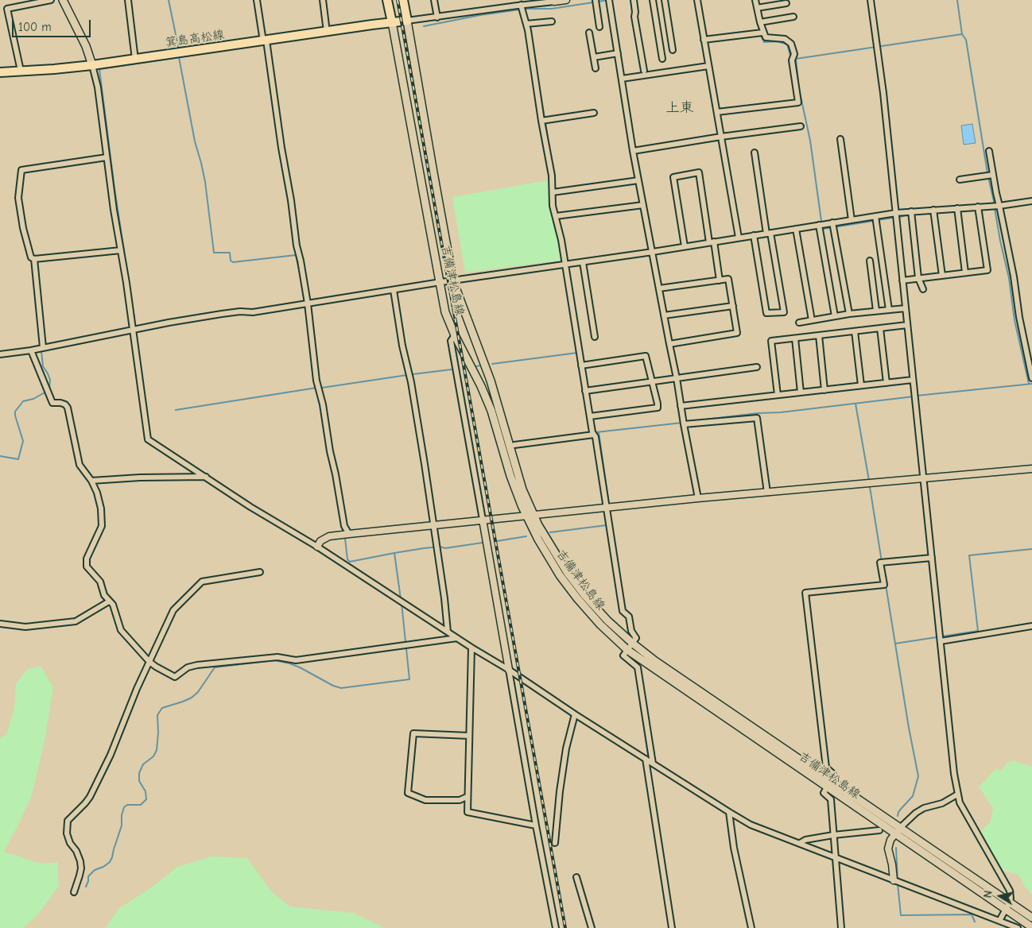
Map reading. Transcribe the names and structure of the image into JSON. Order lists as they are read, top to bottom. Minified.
{"streets":{"main road":["箕島高松線","吉備津松島線"]},"crossings":[["箕島高松線","吉備津松島線"]],"districts":["上東"],"scale_bar":"100 m","north":"left"}
